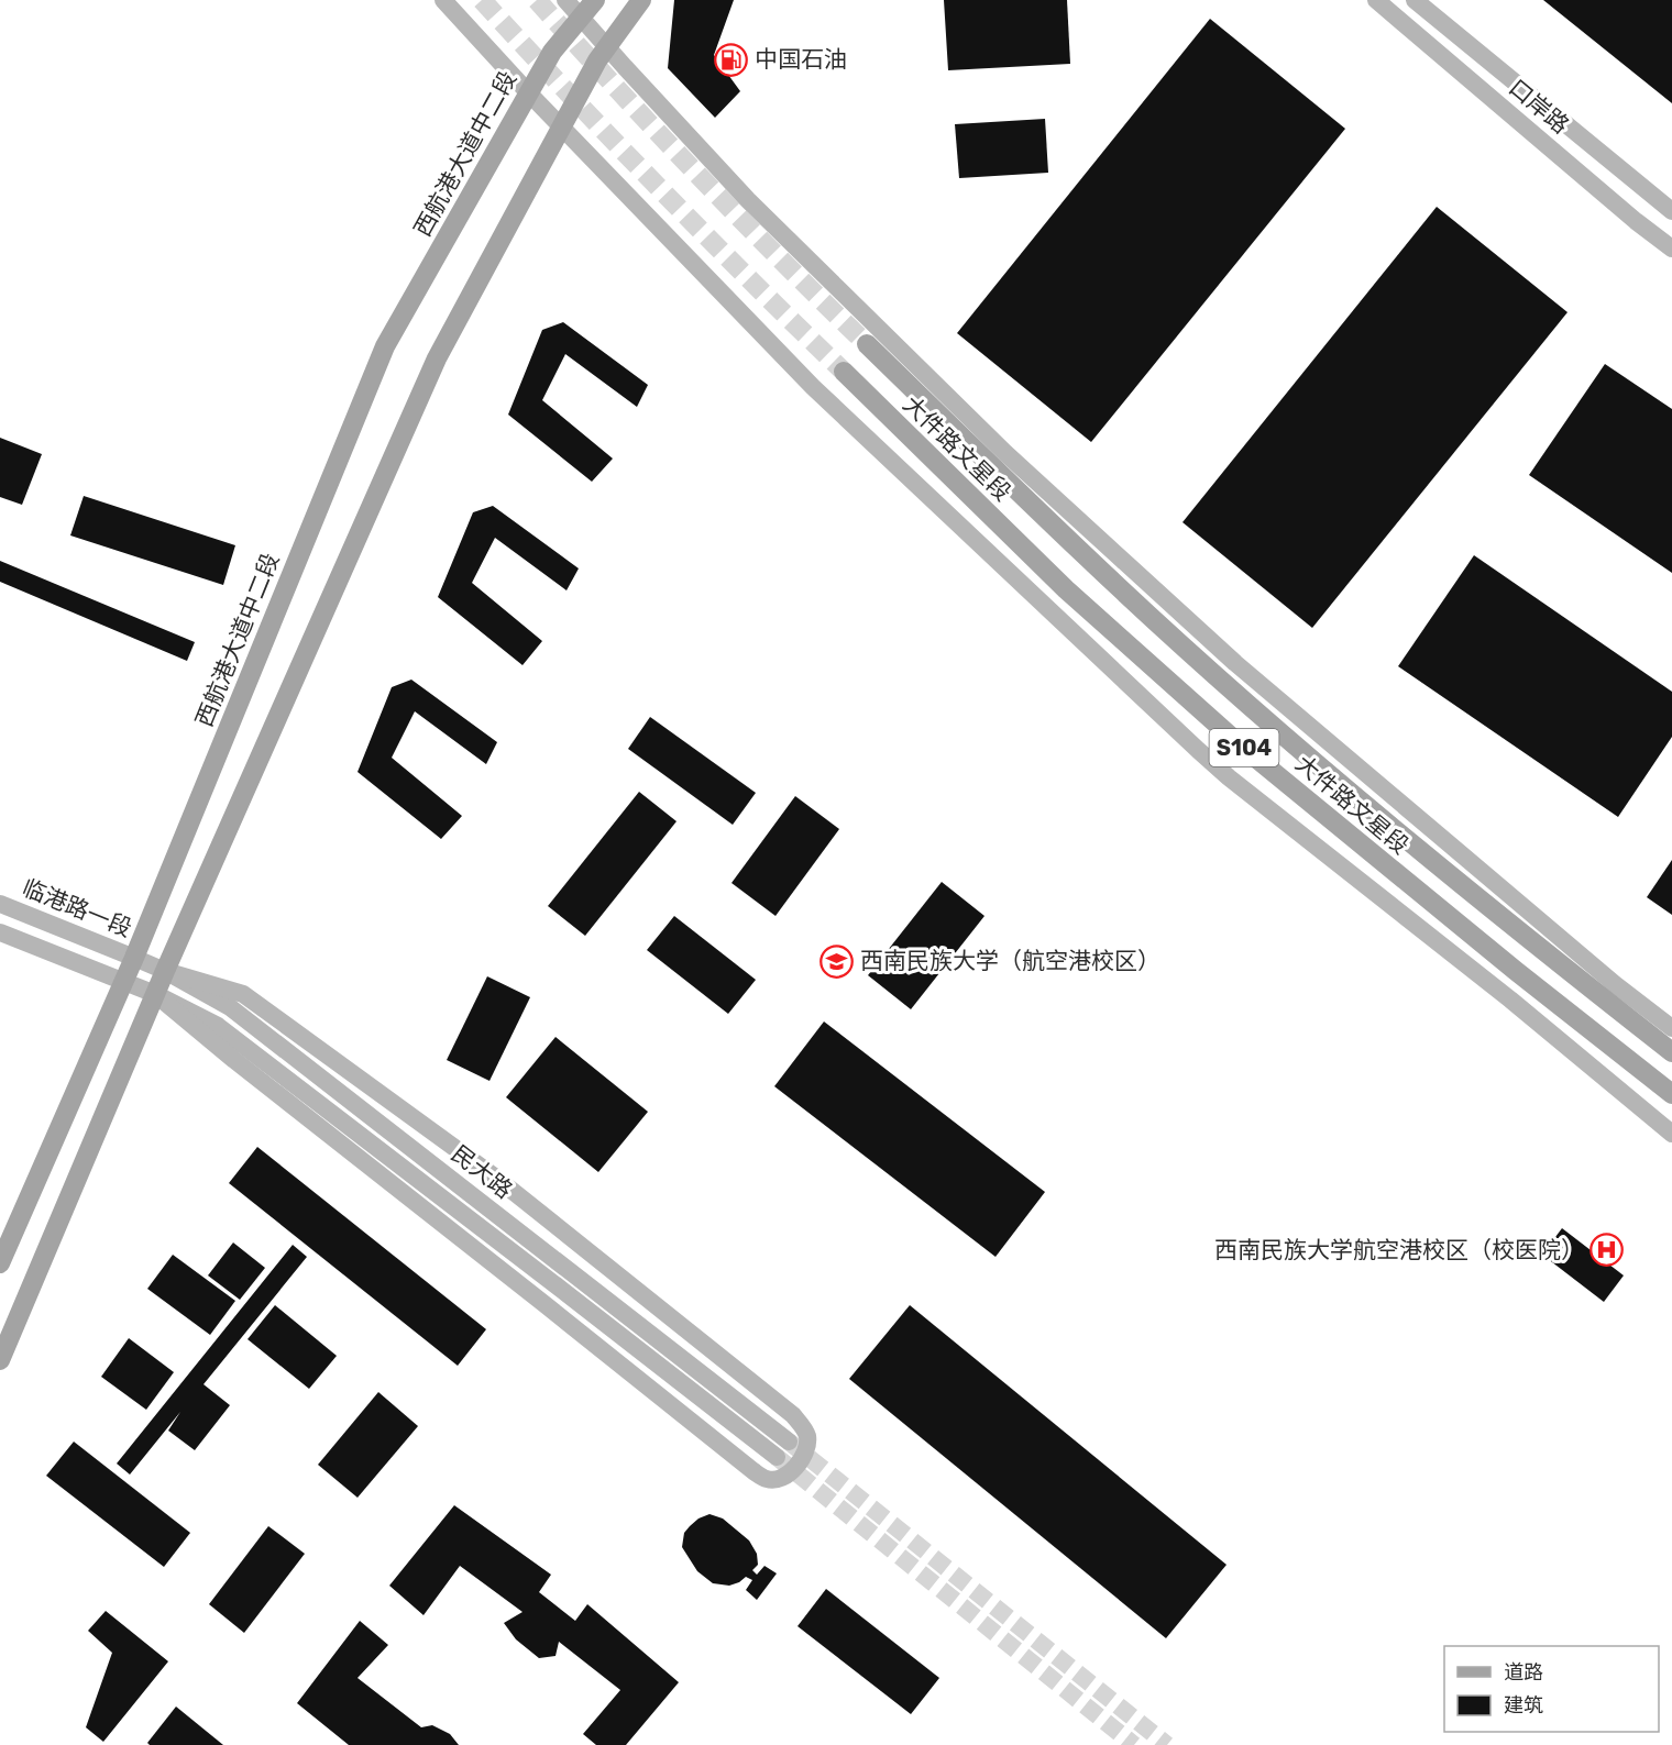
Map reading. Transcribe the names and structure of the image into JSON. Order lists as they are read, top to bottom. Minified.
{"streets":{"main road":["西航港大道中二段","大件路文星段","S104"],"street":["口岸路","临港路一段","民大路"]},"crossings":[["西航港大道中二段","临港路一段"],["西航港大道中二段","民大路"],["临港路一段","民大路"]],"places":{"fuel station":["中国石油"],"school or university":["西南民族大学（航空港校区）"],"hospital":["西南民族大学航空港校区（校医院）"]},"legend":["道路","建筑"]}
